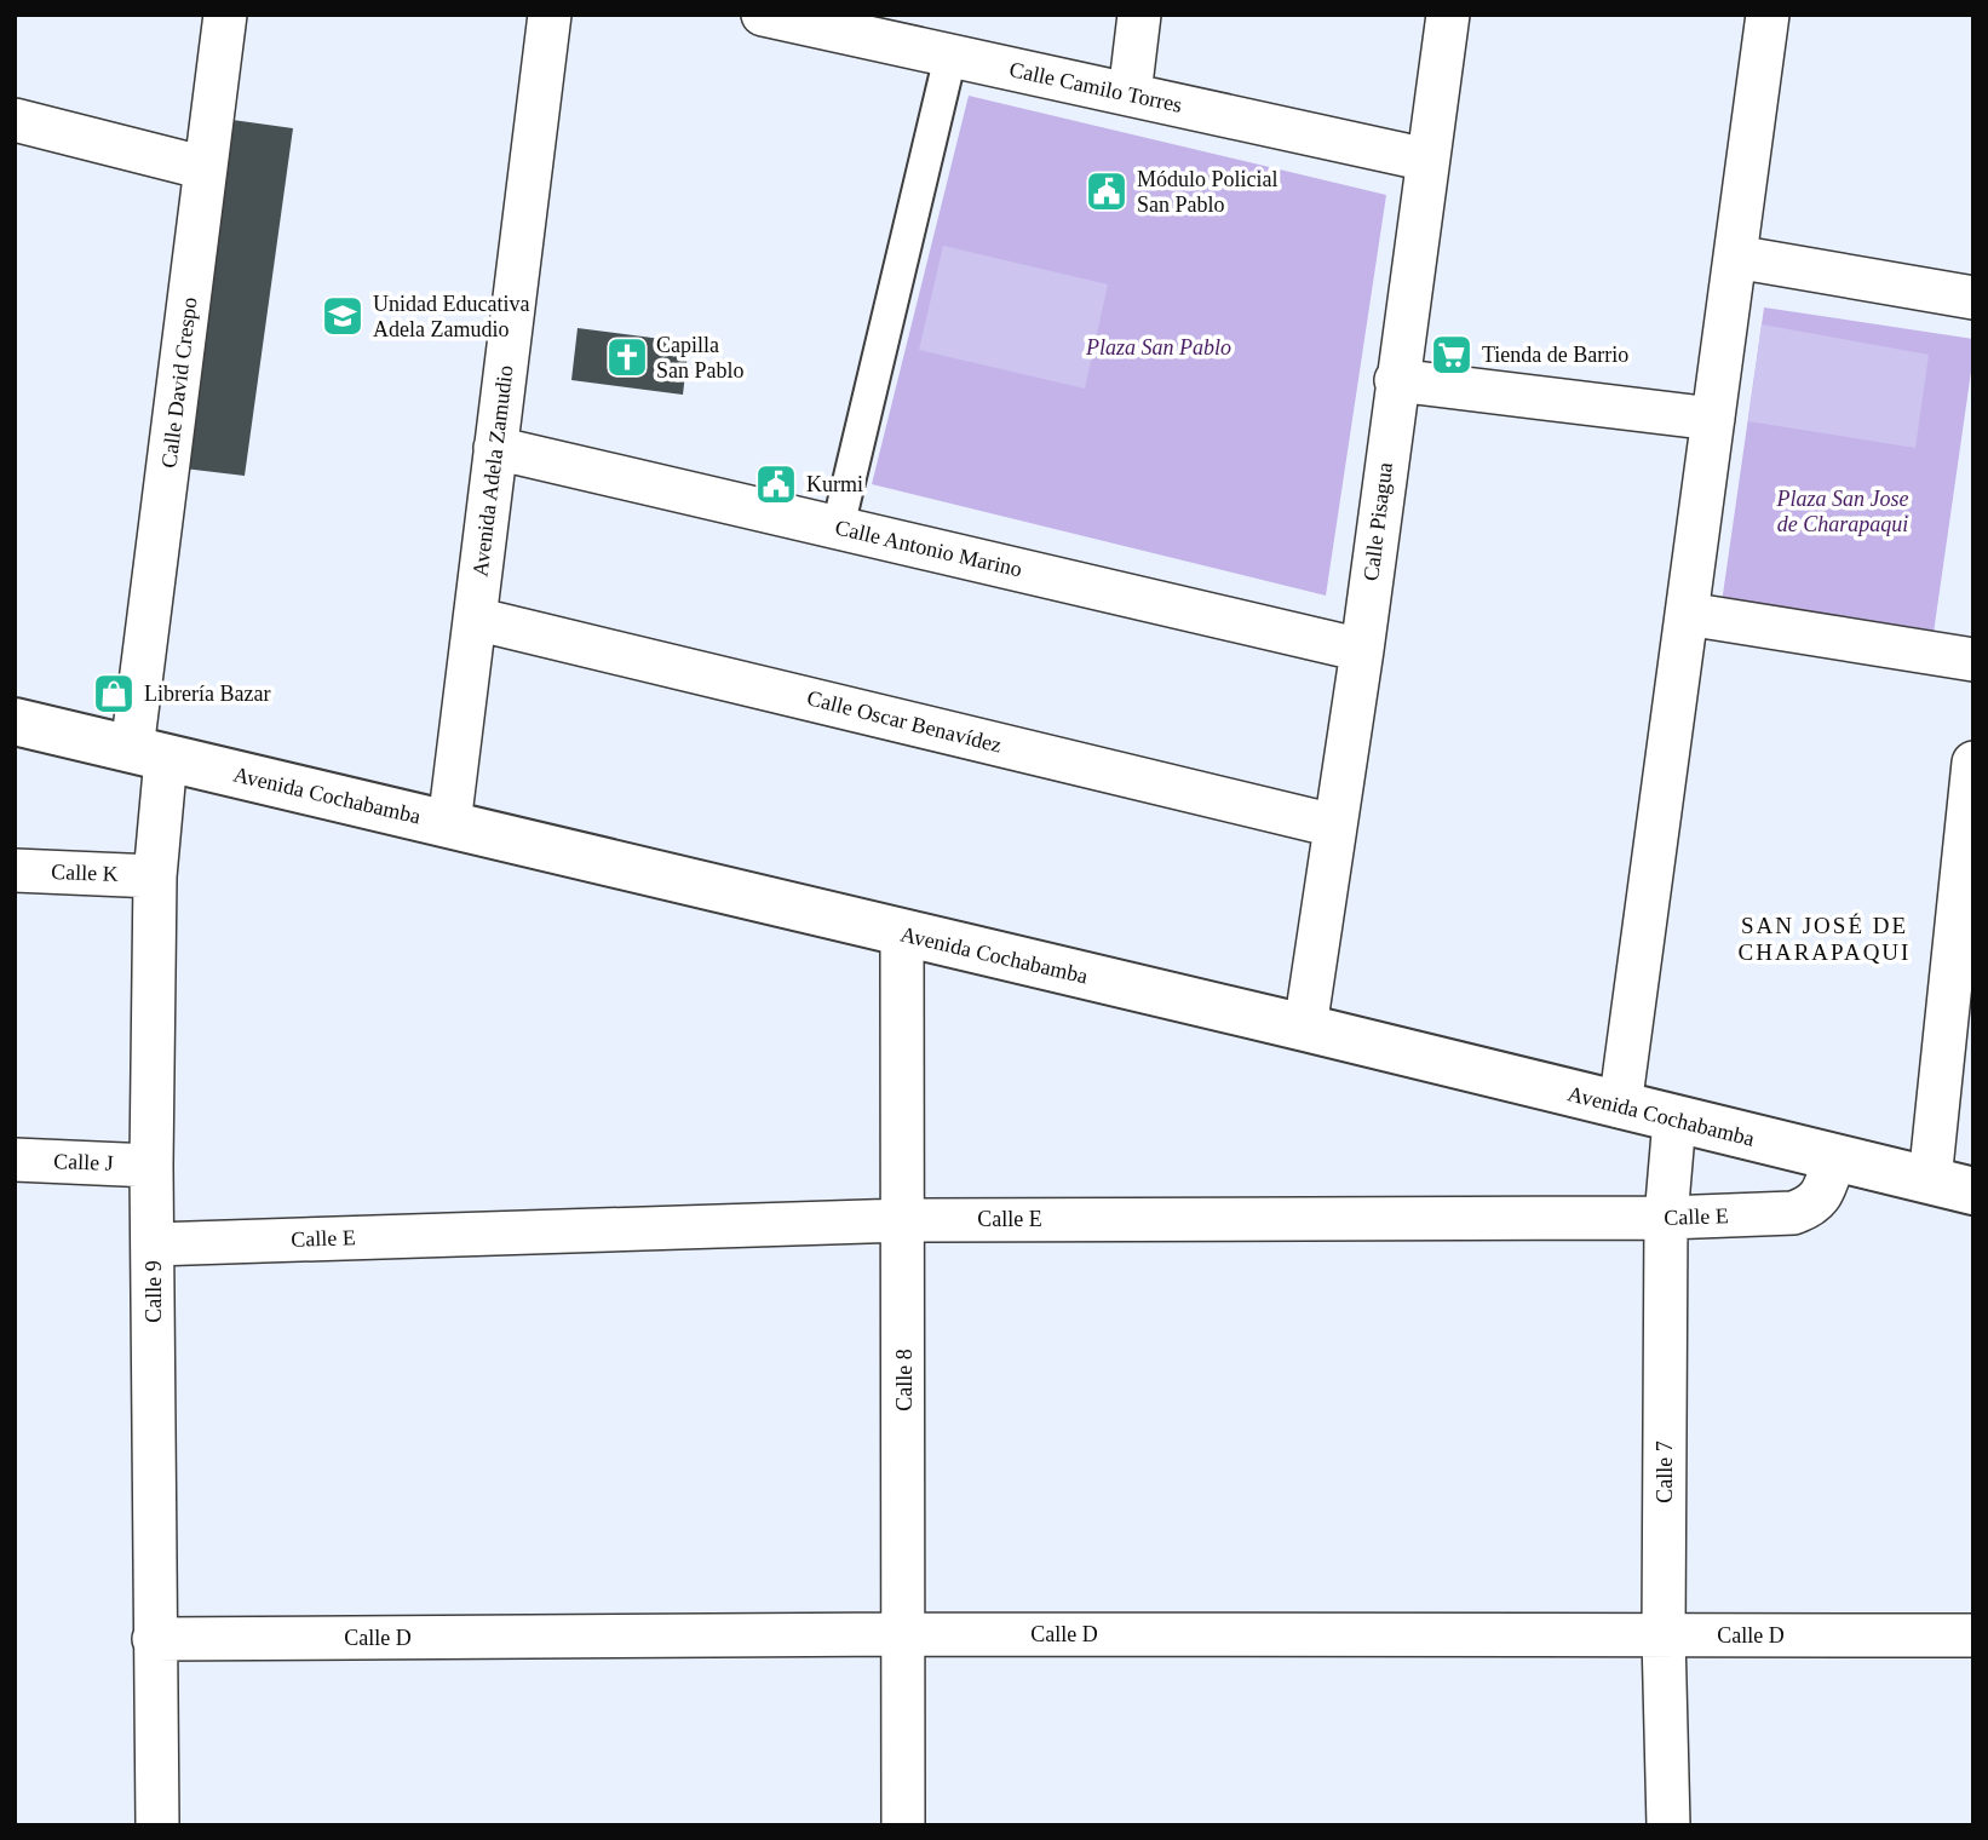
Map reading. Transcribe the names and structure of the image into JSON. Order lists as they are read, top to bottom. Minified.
{"streets":{"street":["Calle Camilo Torres","Calle David Crespo","Avenida Adela Zamudio","Calle Pisagua","Calle Antonio Marino","Calle Oscar Benavídez","Avenida Cochabamba","Calle K","Calle J","Calle E","Calle 9","Calle 8","Calle 7","Calle D"]},"crossings":[["Calle Camilo Torres","Calle Pisagua"],["Calle David Crespo","Avenida Cochabamba"],["Calle David Crespo","Calle 9"],["Avenida Adela Zamudio","Calle Antonio Marino"],["Avenida Adela Zamudio","Calle Oscar Benavídez"],["Avenida Adela Zamudio","Avenida Cochabamba"],["Calle Pisagua","Calle Antonio Marino"],["Calle Pisagua","Calle Oscar Benavídez"],["Calle Pisagua","Avenida Cochabamba"],["Avenida Cochabamba","Calle E"],["Avenida Cochabamba","Calle 9"],["Avenida Cochabamba","Calle 8"],["Avenida Cochabamba","Calle 7"],["Calle K","Calle 9"],["Calle J","Calle 9"],["Calle E","Calle 9"],["Calle E","Calle 8"],["Calle E","Calle 7"],["Calle 9","Calle D"],["Calle 8","Calle D"],["Calle 7","Calle D"]],"districts":["SAN JOSÉ DE CHARAPAQUI"],"parks":["Plaza San Pablo","Plaza San Jose de Charapaqui"],"places":{"public building":["Módulo Policial San Pablo","Kurmi"],"school or university":["Unidad Educativa Adela Zamudio"],"supermarket":["Tienda de Barrio"],"church":["Capilla San Pablo"],"shop":["Librería Bazar"]}}
